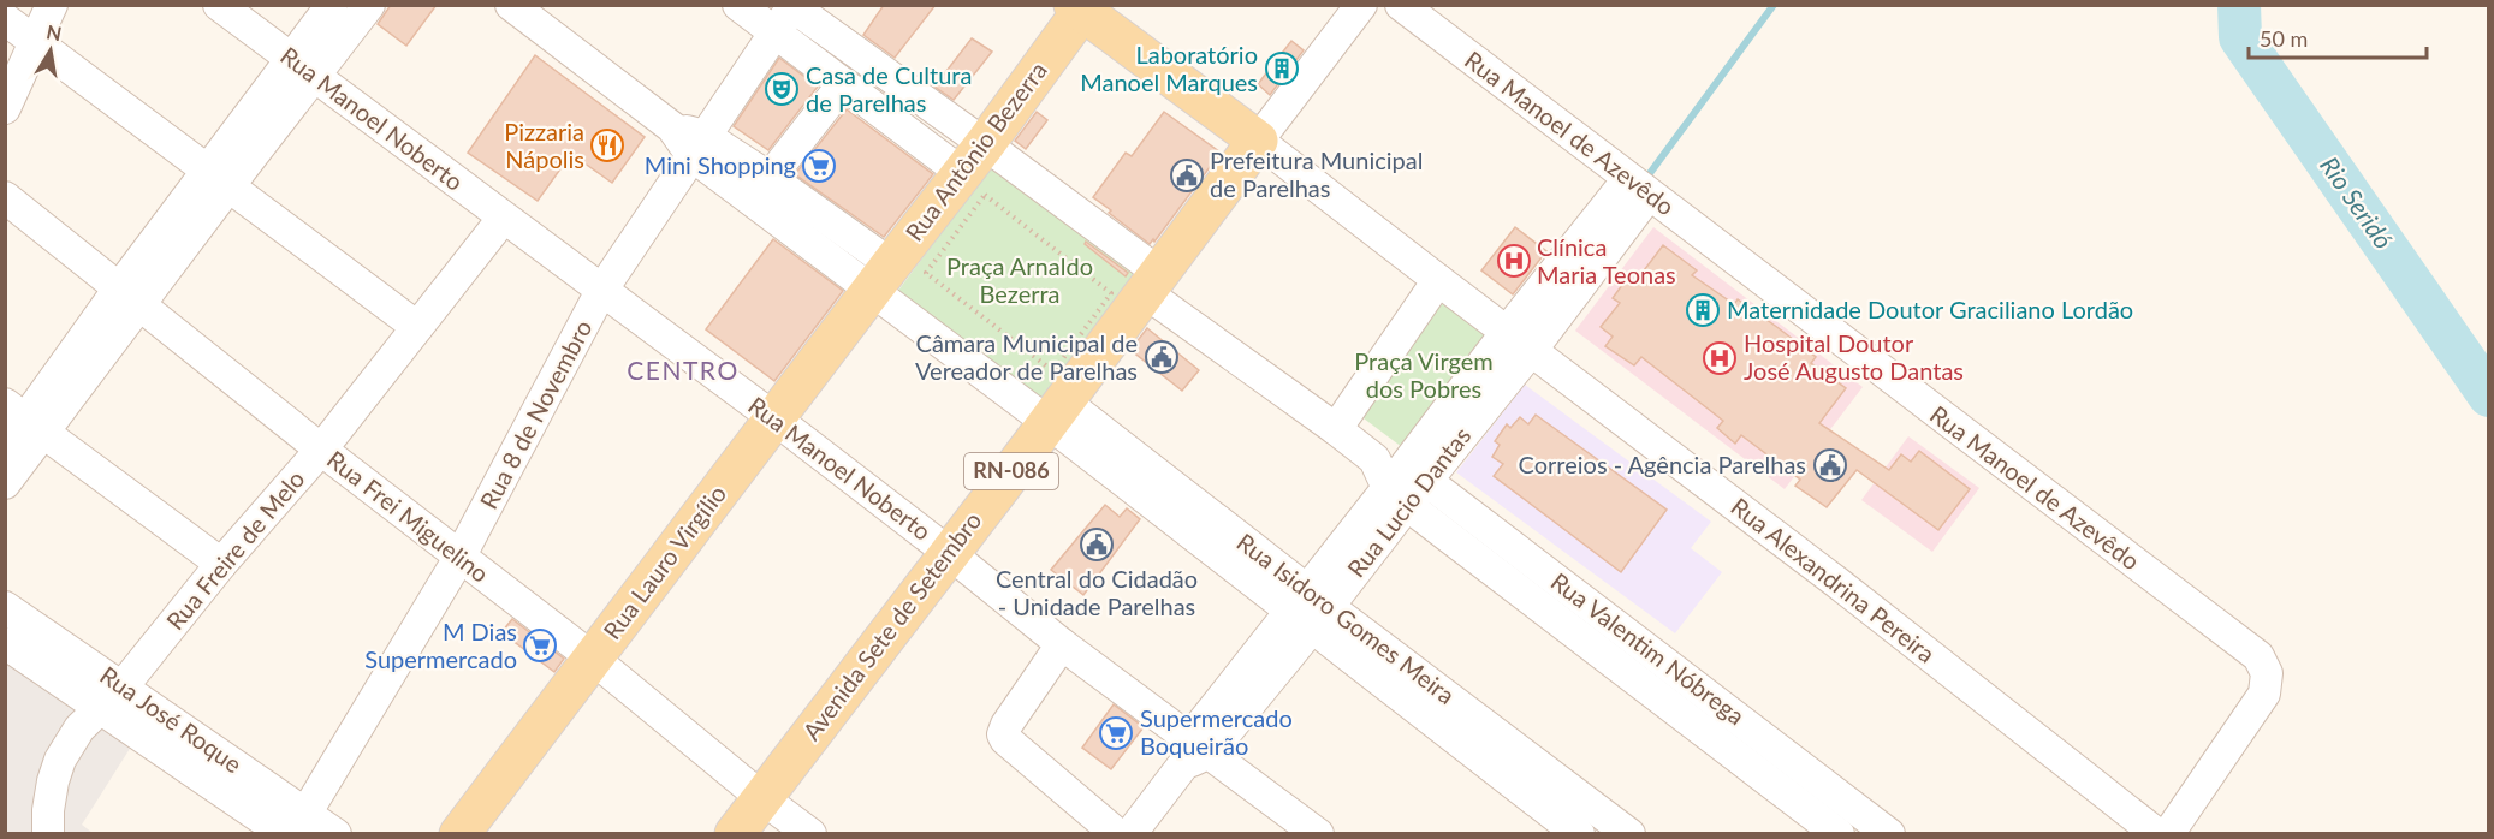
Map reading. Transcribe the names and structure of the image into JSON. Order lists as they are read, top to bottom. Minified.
{"streets":{"main road":["Rua Antônio Bezerra","RN-086","Rua Lauro Virgílio","Avenida Sete de Setembro"],"street":["Rua Manoel Noberto","Rua Manoel de Azevêdo","Rua 8 de Novembro","Rua Lucio Dantas","Rua Frei Miguelino","Rua Freire de Melo","Rua Alexandrina Pereira","Rua Isidoro Gomes Meira","Rua Valentim Nóbrega","Rua José Roque"]},"crossings":[["Rua Manoel Noberto","Rua 8 de Novembro"],["Rua Manoel Noberto","Rua Lucio Dantas"],["Rua Manoel Noberto","Rua Freire de Melo"],["Rua Manoel Noberto","Rua Lauro Virgílio"],["Rua Manoel Noberto","Avenida Sete de Setembro"],["Rua Manoel de Azevêdo","Rua Lucio Dantas"],["Rua Antônio Bezerra","Rua Lauro Virgílio"],["Rua Antônio Bezerra","Rua Isidoro Gomes Meira"],["Rua 8 de Novembro","Rua Frei Miguelino"],["Rua 8 de Novembro","Rua José Roque"],["Rua Lucio Dantas","Rua Alexandrina Pereira"],["Rua Lucio Dantas","Rua Isidoro Gomes Meira"],["Rua Lucio Dantas","Rua Valentim Nóbrega"],["Rua Frei Miguelino","Rua Freire de Melo"],["Rua Frei Miguelino","Rua Lauro Virgílio"],["Rua Frei Miguelino","Avenida Sete de Setembro"],["Rua Freire de Melo","Rua José Roque"],["Rua Lauro Virgílio","Rua Isidoro Gomes Meira"],["Rua Alexandrina Pereira","Avenida Sete de Setembro"],["Rua Isidoro Gomes Meira","Avenida Sete de Setembro"]],"districts":["CENTRO"],"water":["Rio Seridó"],"parks":["Praça Arnaldo Bezerra","Praça Virgem dos Pobres"],"places":{"building":["Laboratório Manoel Marques","Maternidade Doutor Graciliano Lordão"],"theatre":["Casa de Cultura de Parelhas"],"restaurant":["Pizzaria Nápolis"],"supermarket":["Mini Shopping","M Dias Supermercado","Supermercado Boqueirão"],"public building":["Prefeitura Municipal de Parelhas","Câmara Municipal de Vereador de Parelhas","Correios - Agência Parelhas","Central do Cidadão - Unidade Parelhas"],"hospital":["Clínica Maria Teonas","Hospital Doutor José Augusto Dantas"]},"scale_bar":"50 m","north":"top"}
